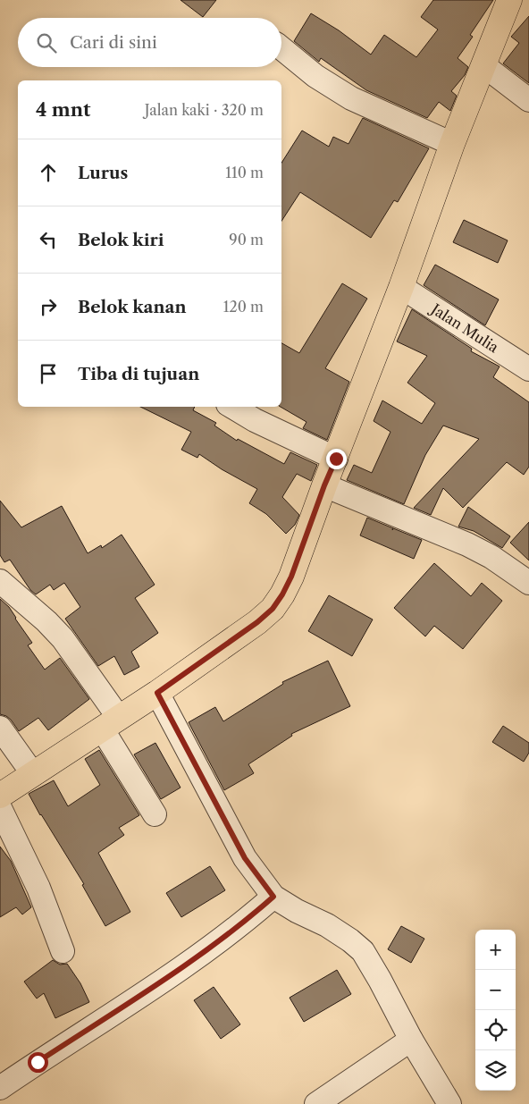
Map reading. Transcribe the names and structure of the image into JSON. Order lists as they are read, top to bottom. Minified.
{"streets":{"street":["Jalan Mulia"]},"page":{"search":"Cari di sini","heading":["4 mnt","Jalan kaki · 320 m"],"list":[["Lurus","110 m"],["Belok kiri","90 m"],["Belok kanan","120 m"],"Tiba di tujuan"],"map_buttons":["+","−"]}}
